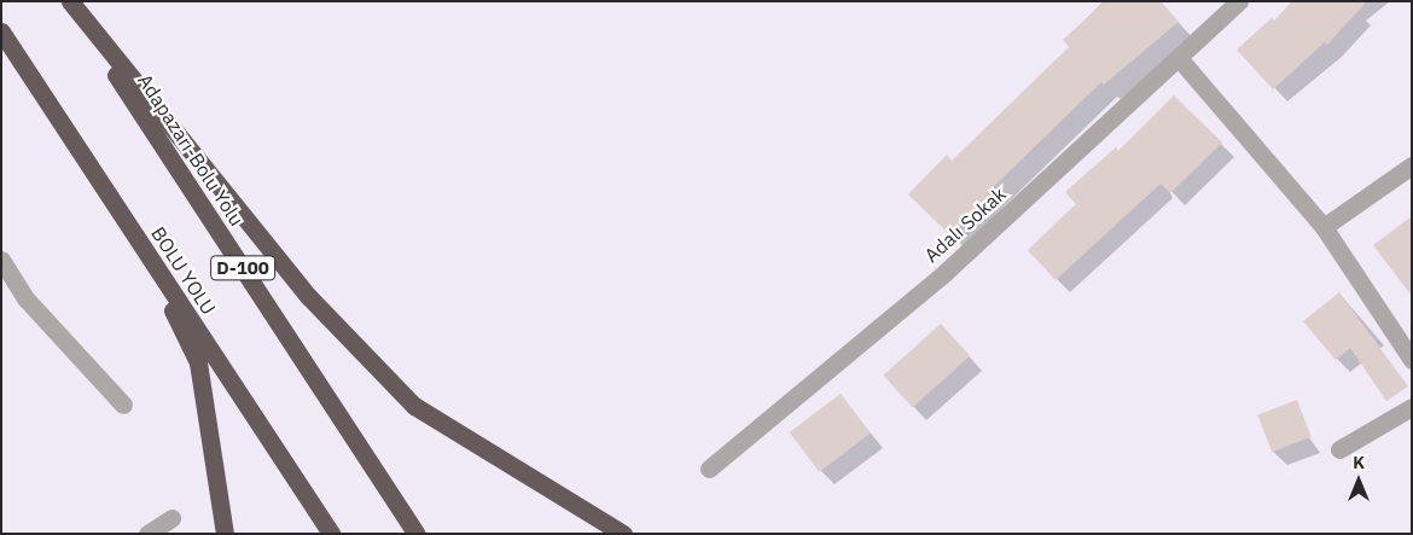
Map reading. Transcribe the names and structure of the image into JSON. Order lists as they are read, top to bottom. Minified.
{"streets":{"highway":["Adapazarı-Bolu Yolu","D-100","BOLU YOLU"],"street":["Adalı Sokak"]},"north":"top"}
